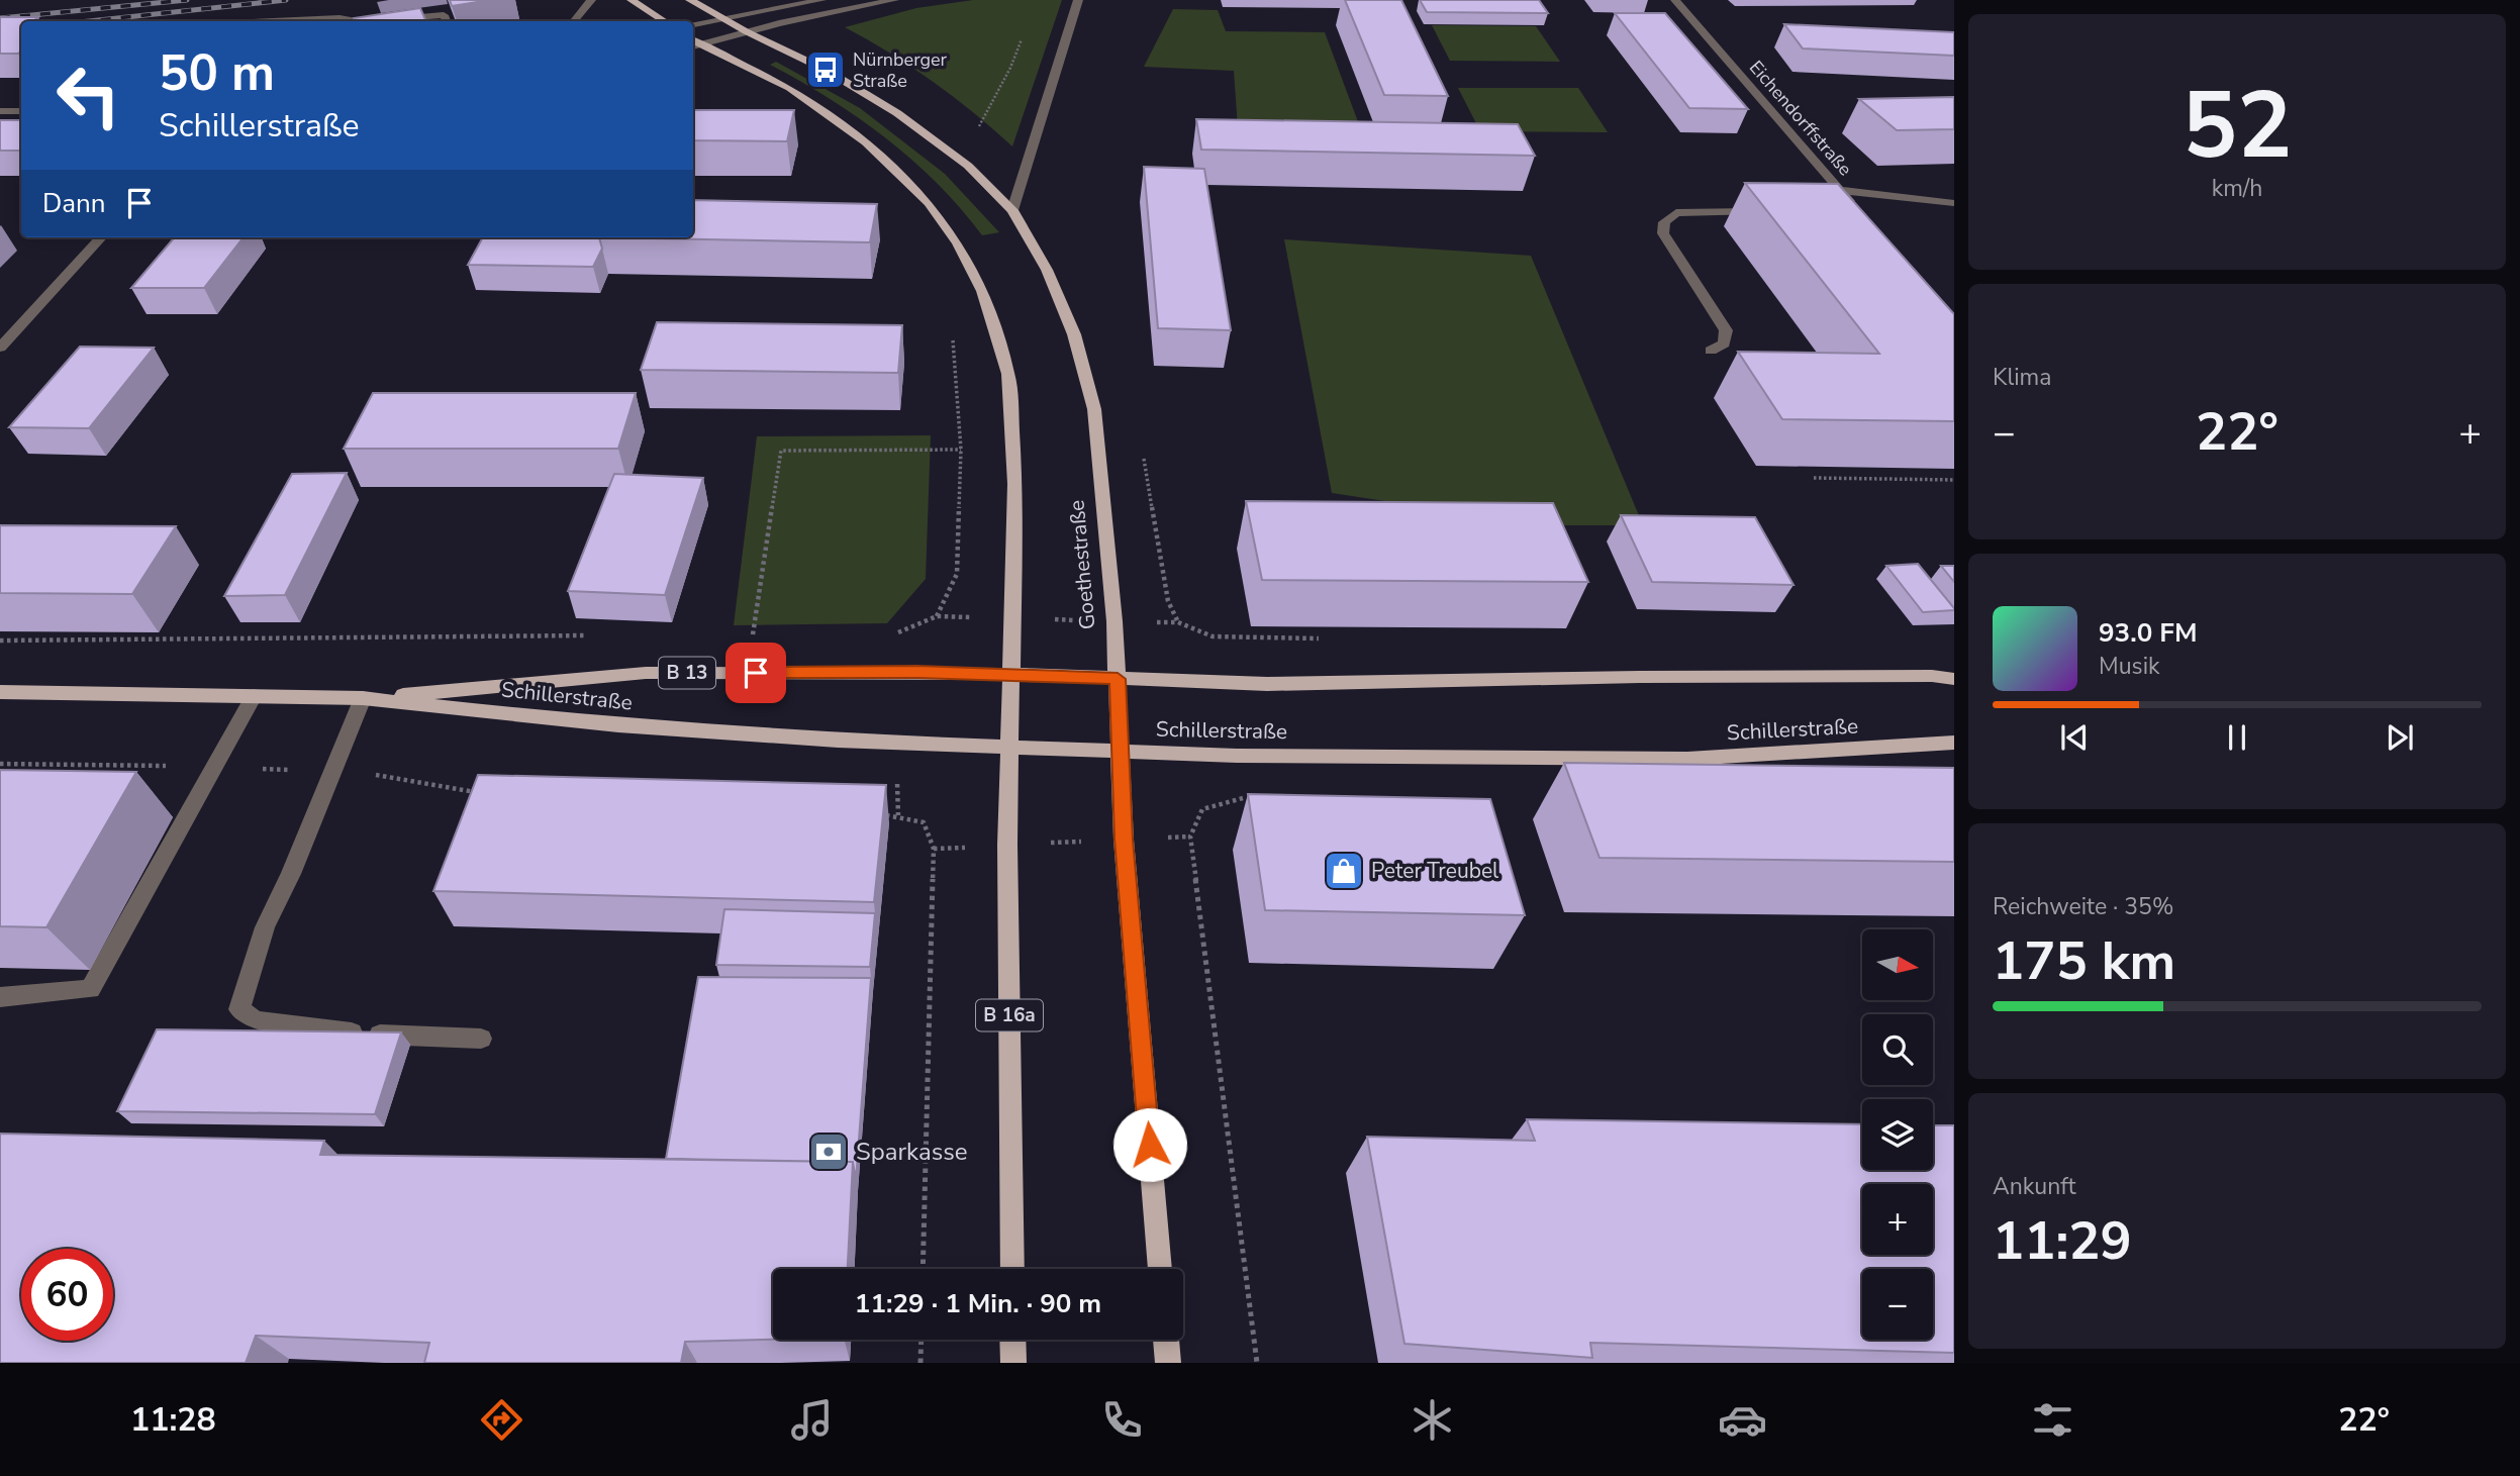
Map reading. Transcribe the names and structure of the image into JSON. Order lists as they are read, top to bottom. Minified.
{"streets":{"main road":["Goethestraße","B 13","Schillerstraße","B 16a"],"street":["Eichendorffstraße"]},"crossings":[["Goethestraße","Schillerstraße"],["Schillerstraße","B 16a"]],"places":{"bus stop":["Nürnberger Straße"],"shop":["Peter Treubel"],"bank":["Sparkasse"]},"north":"right","page":{"tile":[["52","km/h"],"Klima",["Reichweite · 35%","175 km"],["Ankunft","11:29"]],"turn":["50 m","Schillerstraße"],"then":"Dann","heat":["−","22°","+"],"song":["93.0 FM","Musik"],"map_buttons":["+","−"],"limit":"60","trip":"11:29 · 1 Min. · 90 m","tabs":["11:28","22°"]}}
